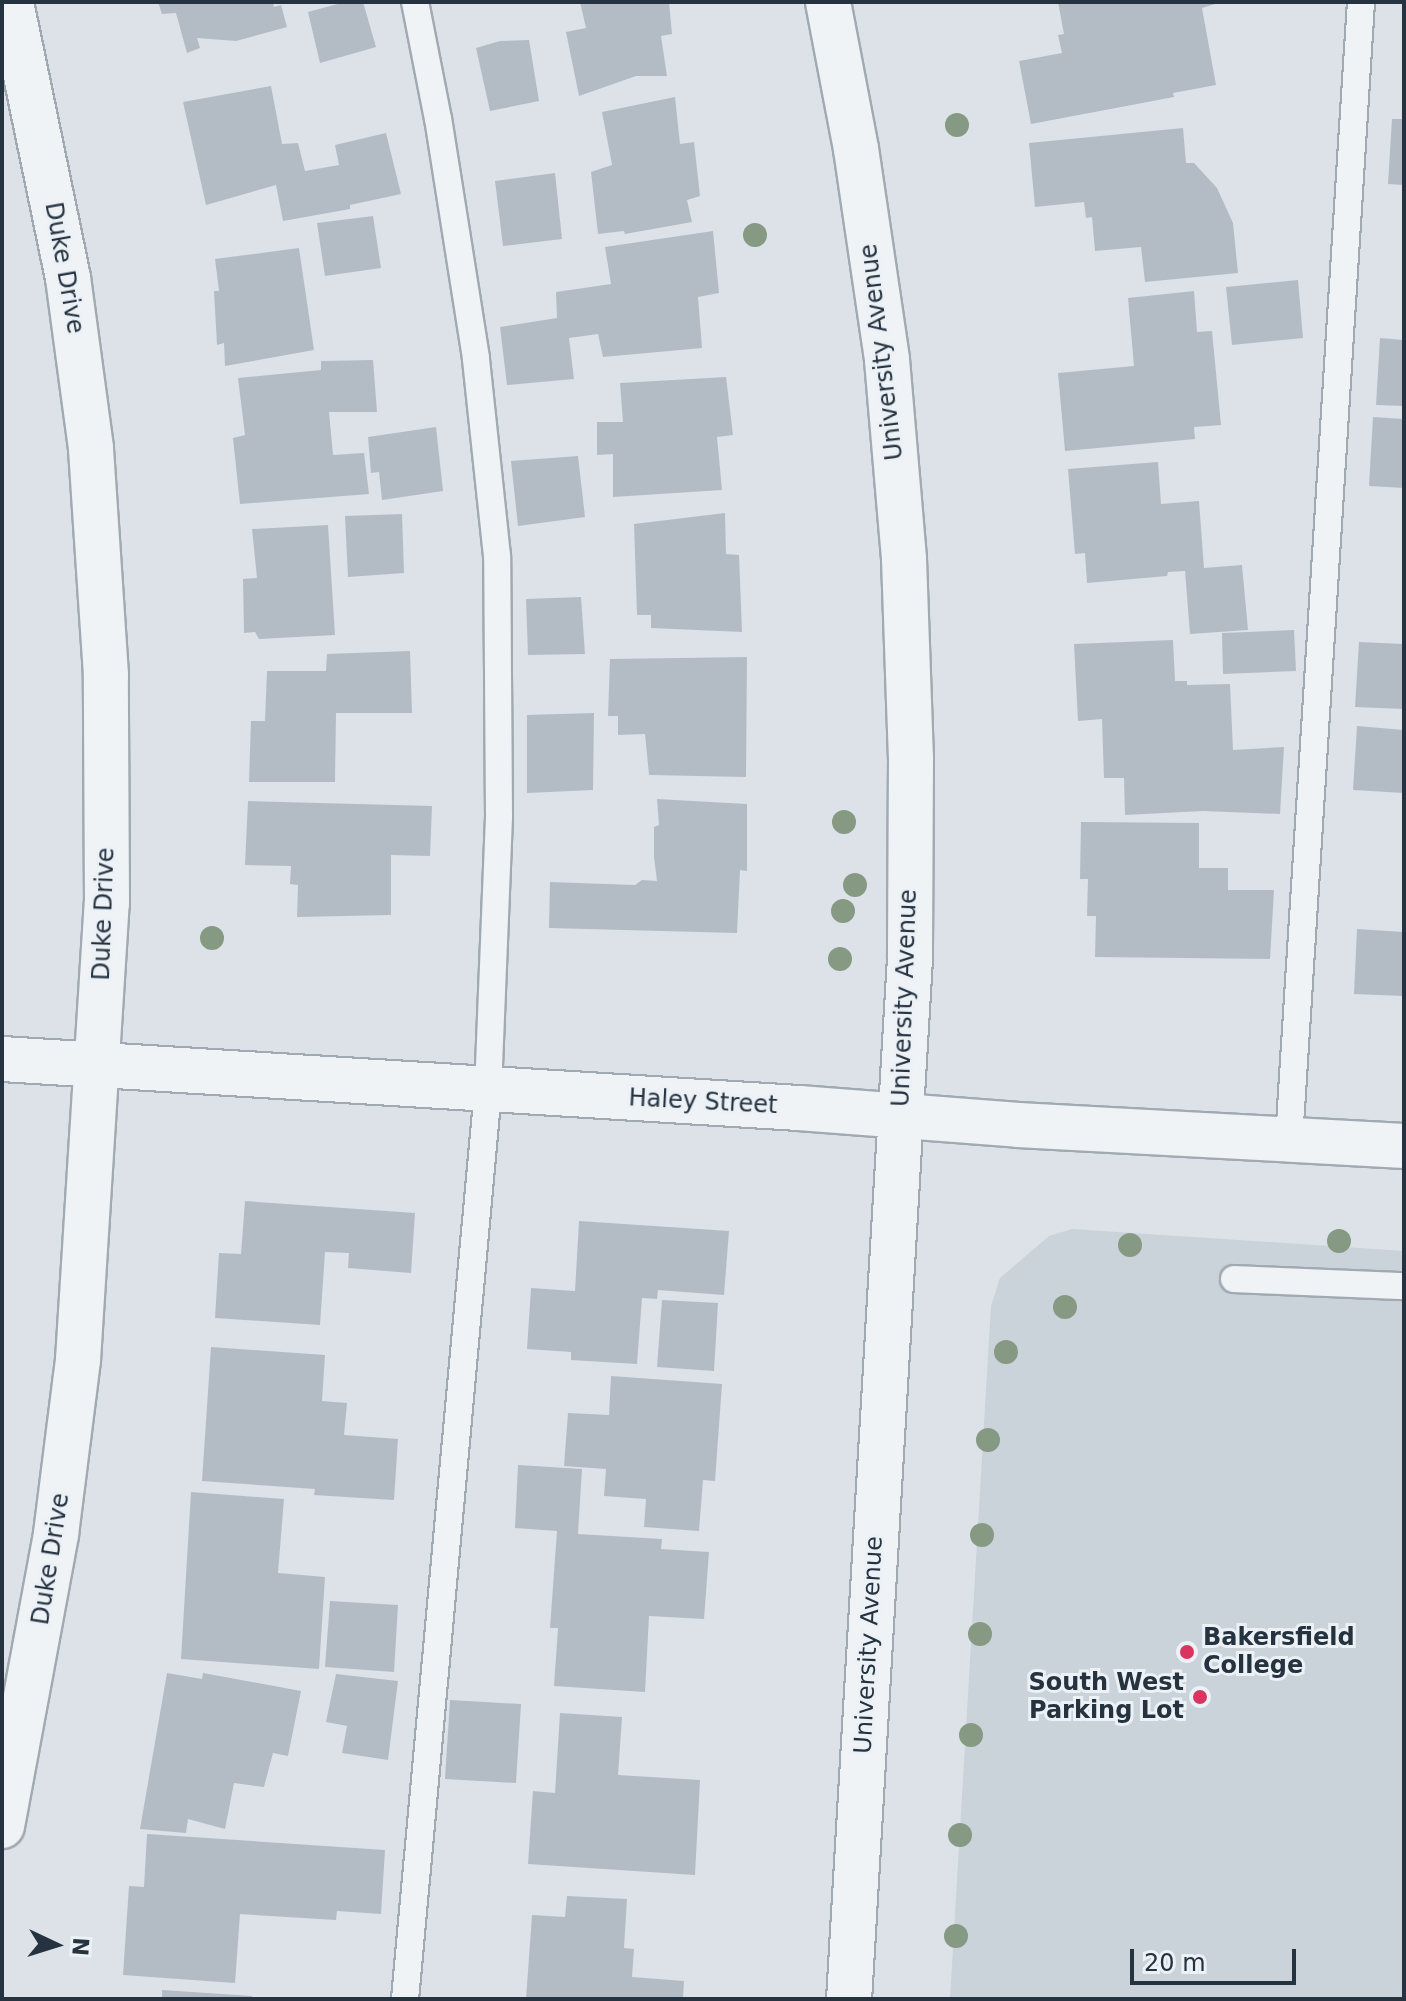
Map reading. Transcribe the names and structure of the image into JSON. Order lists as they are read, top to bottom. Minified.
{"streets":{"street":["Duke Drive","University Avenue","Haley Street"]},"crossings":[["Duke Drive","Haley Street"],["University Avenue","Haley Street"]],"places":["Bakersfield College","South West Parking Lot"],"scale_bar":"20 m","north":"right"}
